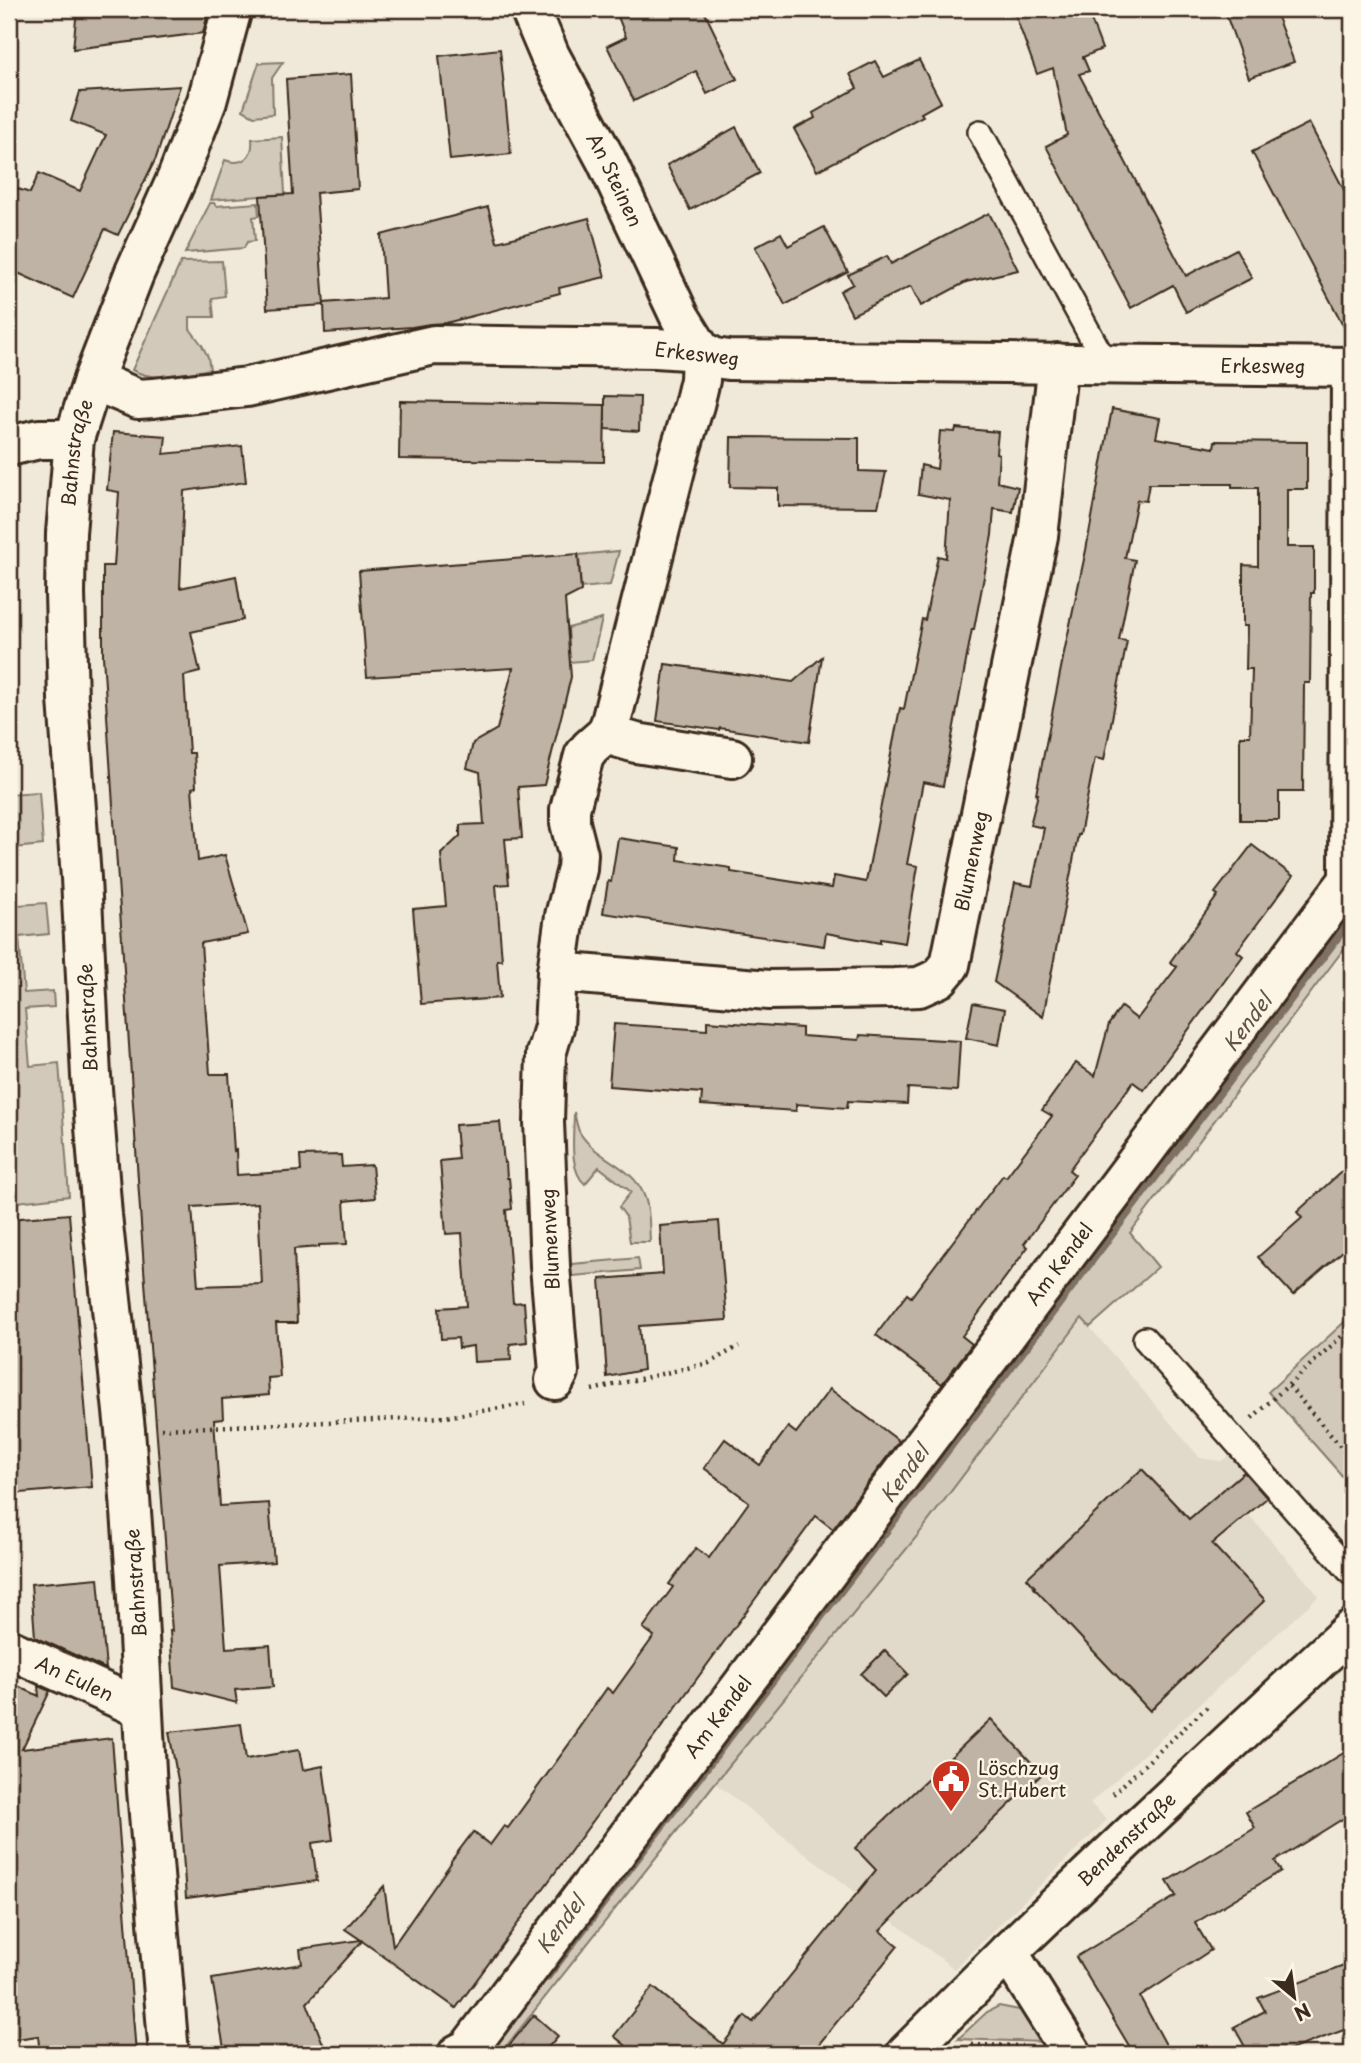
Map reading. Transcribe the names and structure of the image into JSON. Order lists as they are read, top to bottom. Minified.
{"streets":{"street":["An Steinen","Erkesweg","Bahnstraße","Blumenweg","Am Kendel","An Eulen","Bendenstraße"]},"crossings":[["An Steinen","Erkesweg"],["An Steinen","Blumenweg"],["Erkesweg","Bahnstraße"],["Erkesweg","Blumenweg"],["Erkesweg","Am Kendel"],["Bahnstraße","An Eulen"]],"water":["Kendel"],"places":{"public building":["Löschzug St.Hubert"]},"north":"bottom right"}
